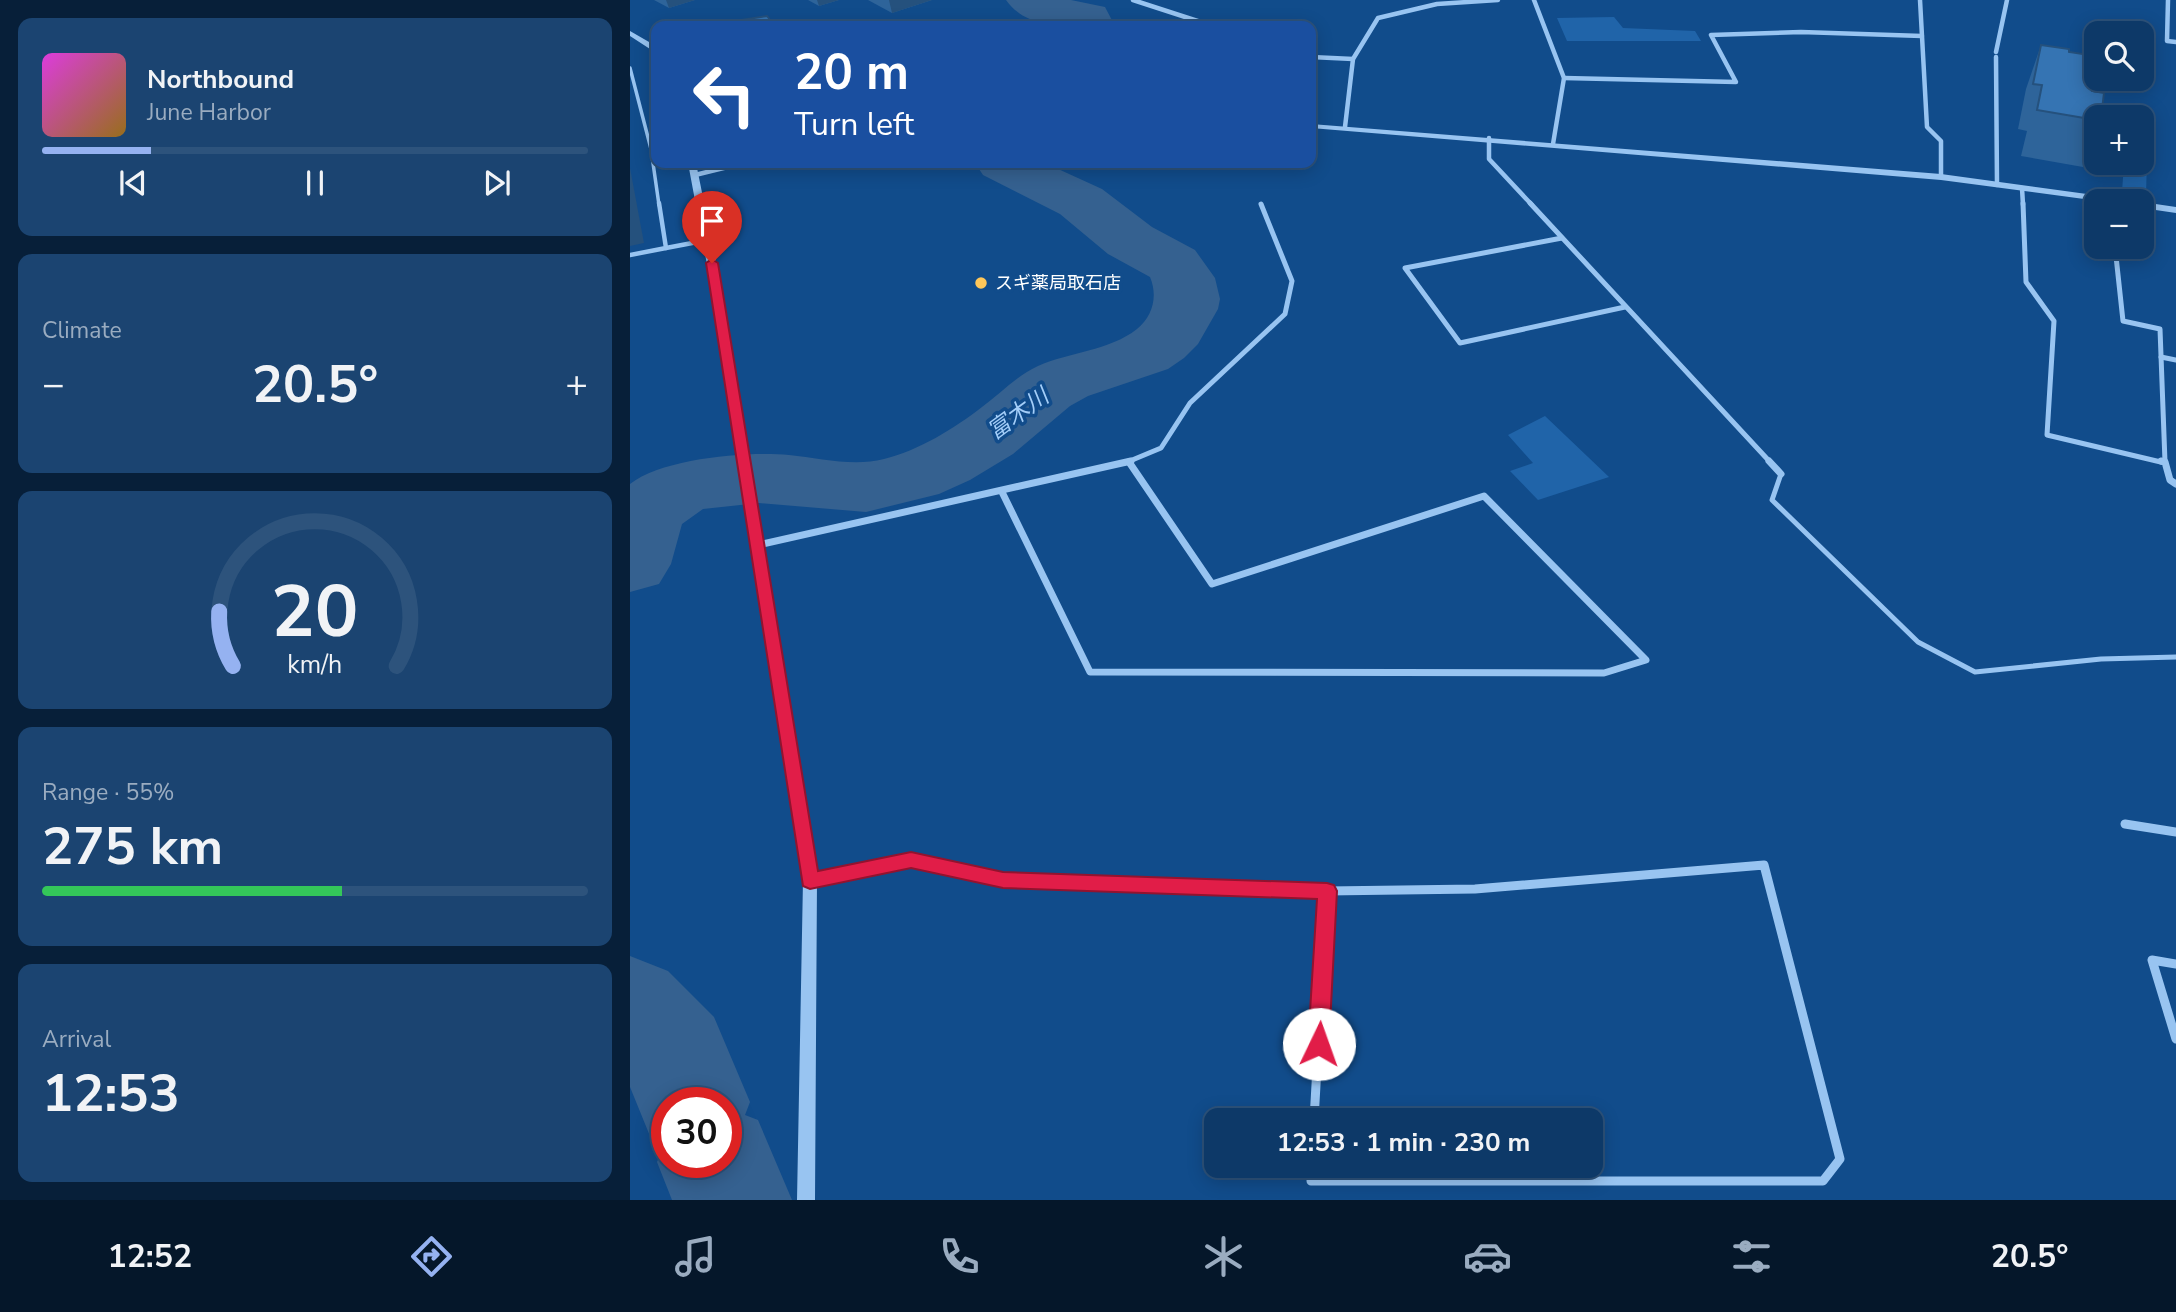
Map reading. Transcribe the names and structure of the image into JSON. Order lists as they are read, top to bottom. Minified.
{"water":["富木川"],"places":["スギ薬局取石店"],"page":{"map_buttons":["+","−"],"turn":["20 m","Turn left"],"song":["Northbound","June Harbor"],"tile":["Climate",["Range · 55%","275 km"],["Arrival","12:53"]],"heat":["−","20.5°","+"],"limit":"30","trip":"12:53 · 1 min · 230 m","tabs":["12:52","20.5°"],"gauge":["20","km/h"]}}
